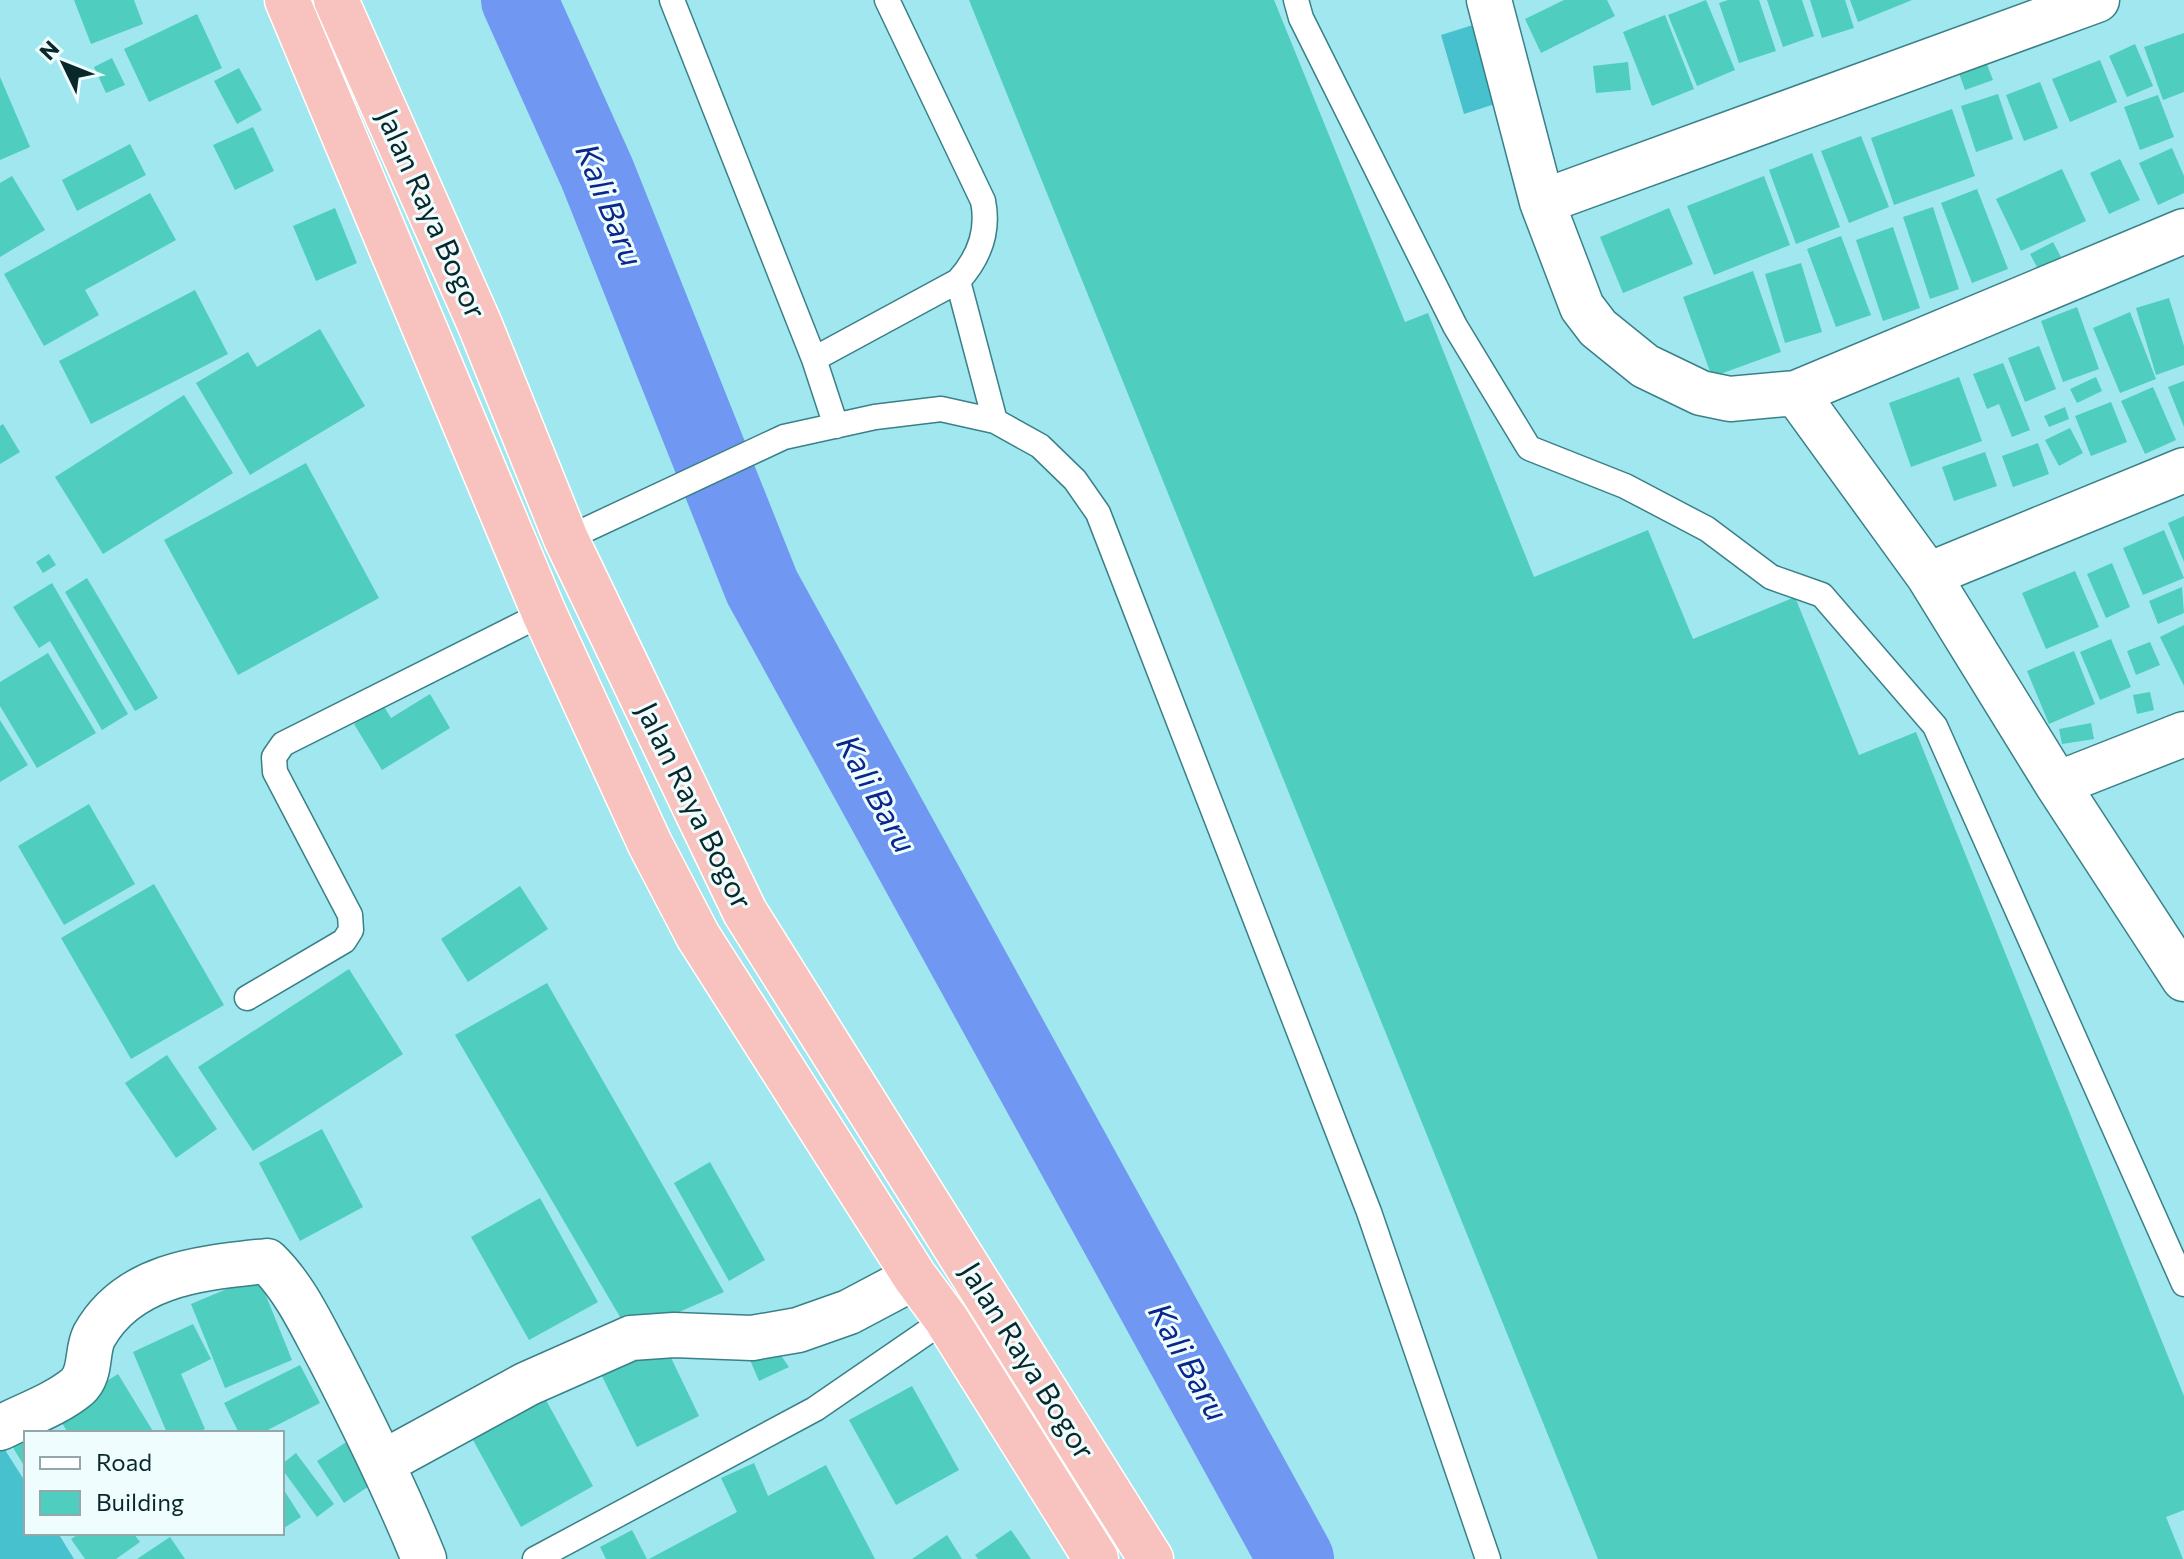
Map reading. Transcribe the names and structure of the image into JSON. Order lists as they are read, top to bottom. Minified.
{"streets":{"highway":["Jalan Raya Bogor"]},"water":["Kali Baru"],"legend":["Road","Building"],"north":"top left"}
